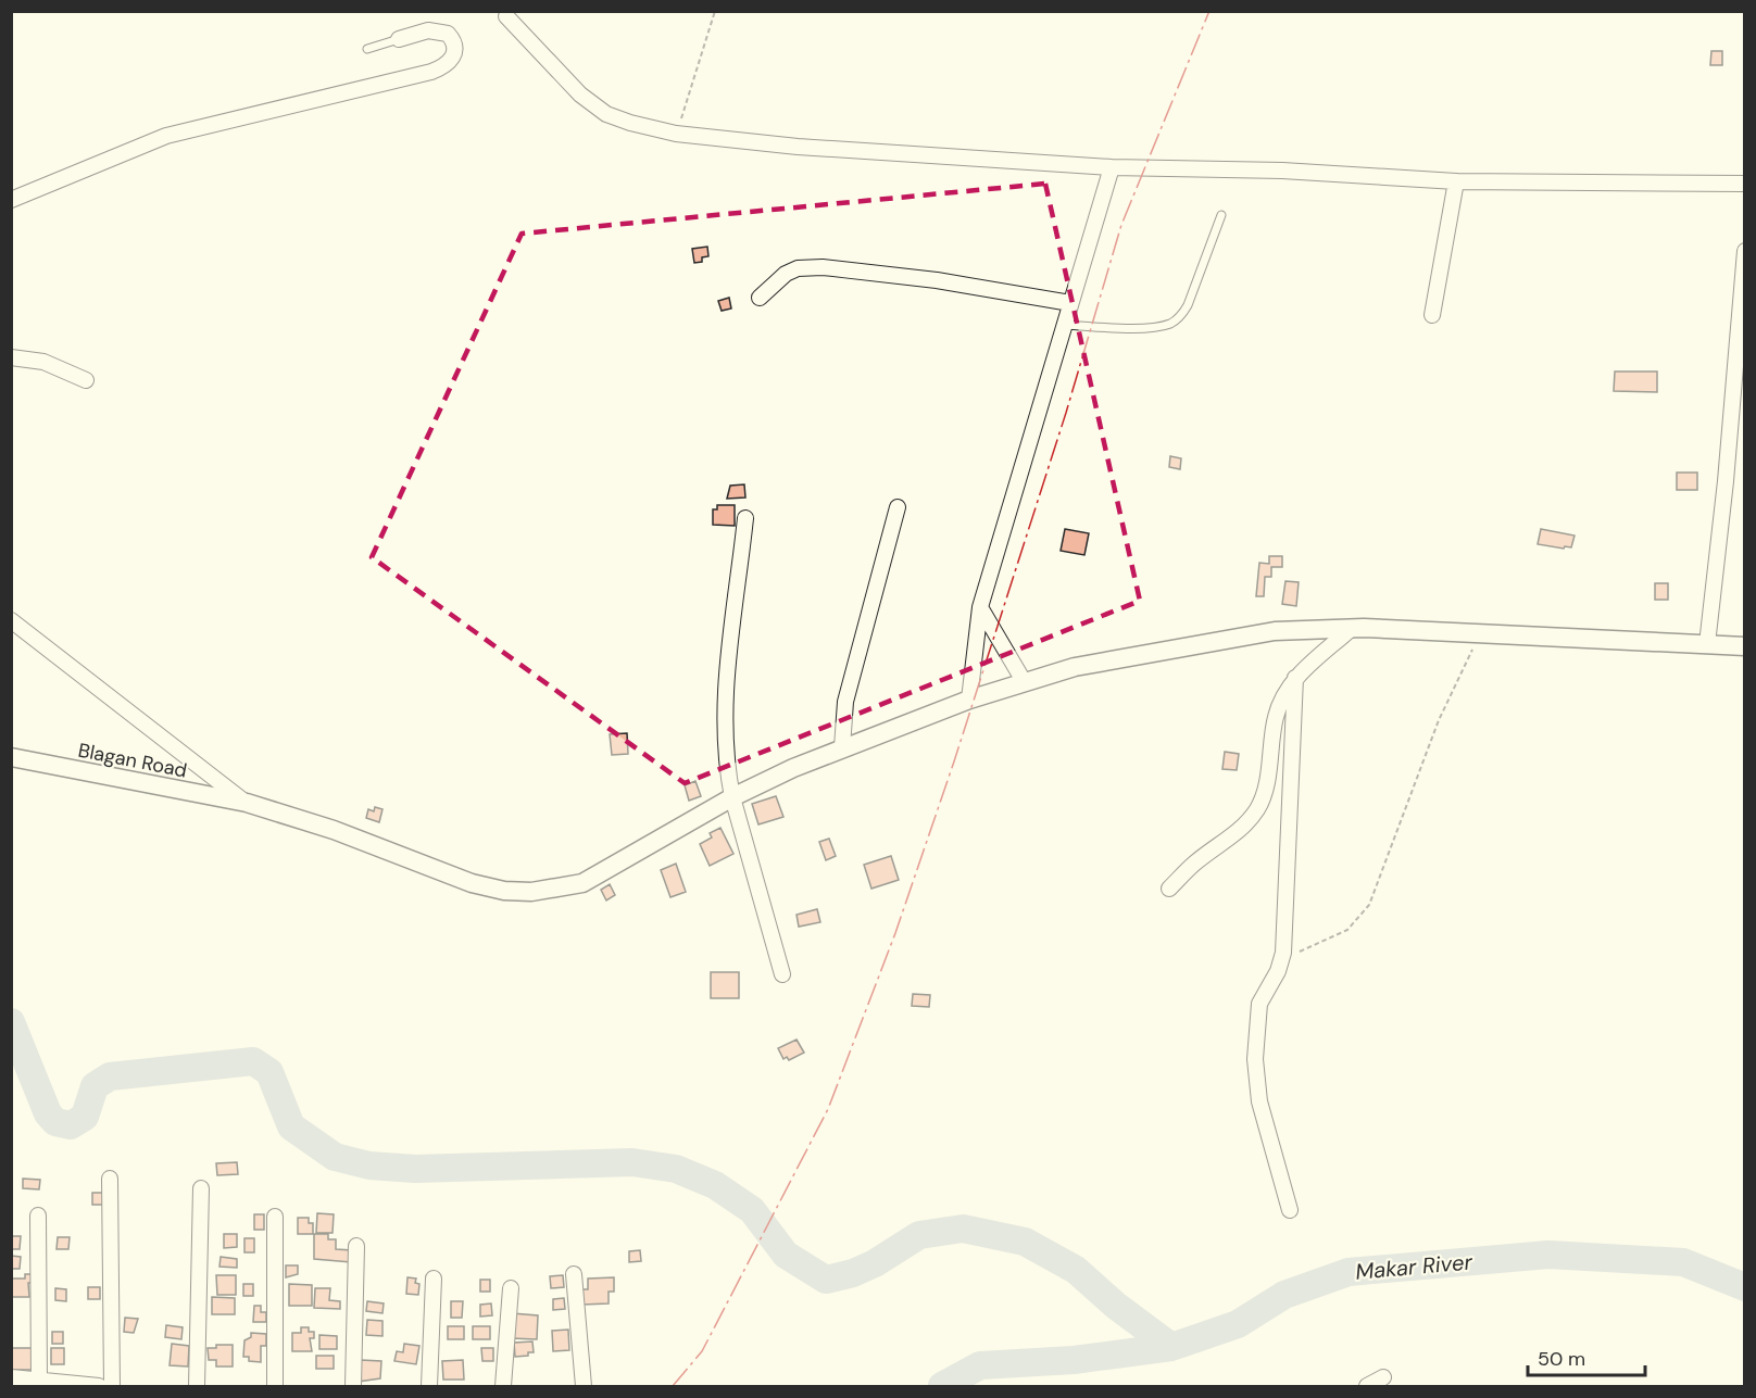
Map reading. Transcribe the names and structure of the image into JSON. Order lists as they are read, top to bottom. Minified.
{"streets":{"street":["Blagan Road"]},"water":["Makar River"],"scale_bar":"50 m"}
